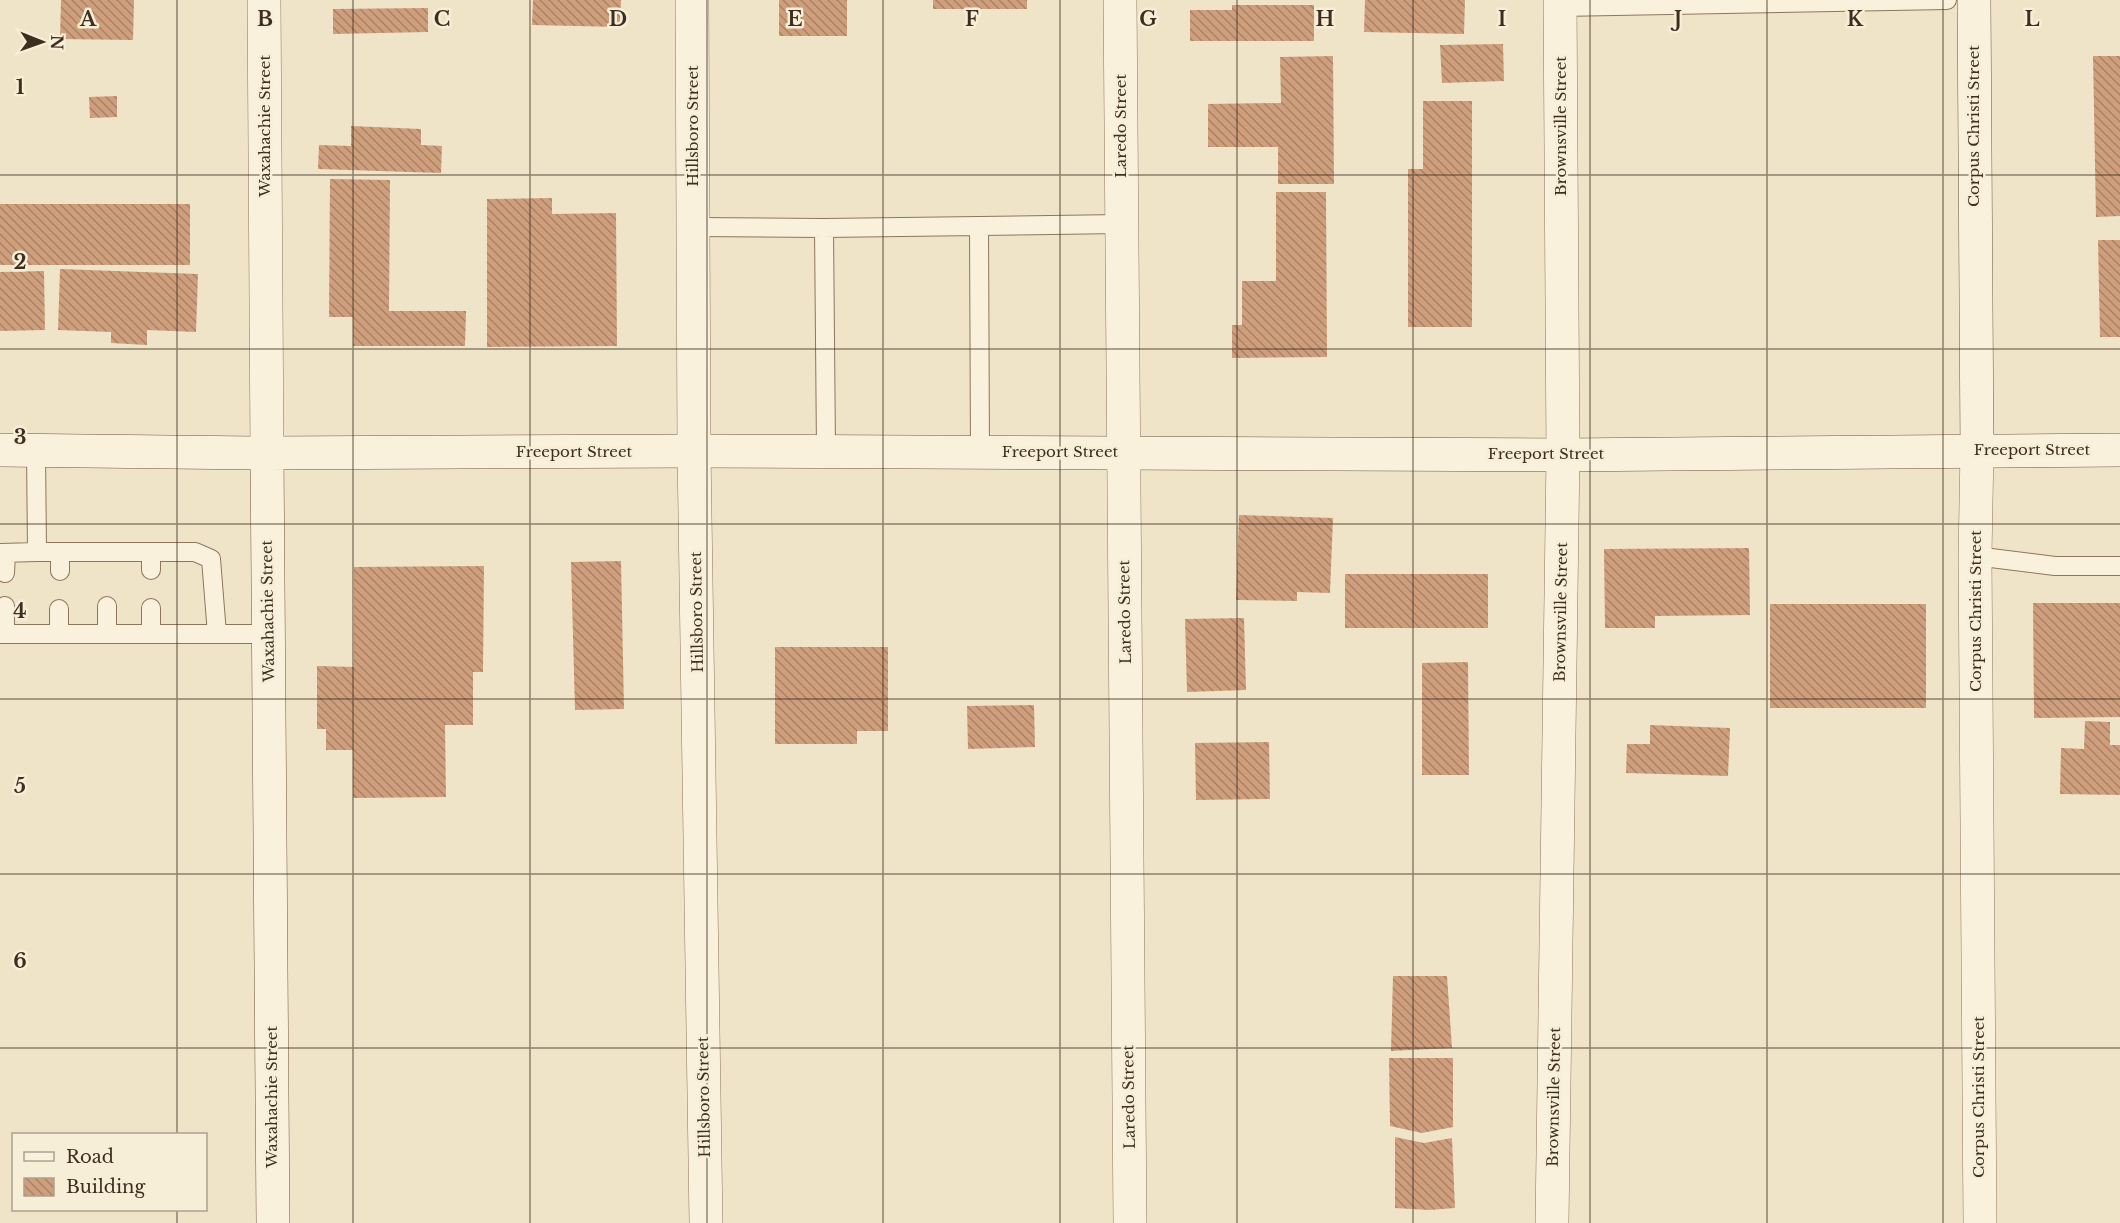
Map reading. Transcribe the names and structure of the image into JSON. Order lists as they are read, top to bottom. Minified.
{"streets":{"street":["Waxahachie Street","Hillsboro Street","Laredo Street","Brownsville Street","Corpus Christi Street","Freeport Street"]},"crossings":[["Waxahachie Street","Freeport Street"],["Hillsboro Street","Freeport Street"],["Laredo Street","Freeport Street"],["Brownsville Street","Freeport Street"],["Corpus Christi Street","Freeport Street"]],"legend":["Road","Building"],"north":"right","grid":{"columns":["A","B","C","D","E","F","G","H","I","J","K","L"],"rows":["1","2","3","4","5","6"]}}
